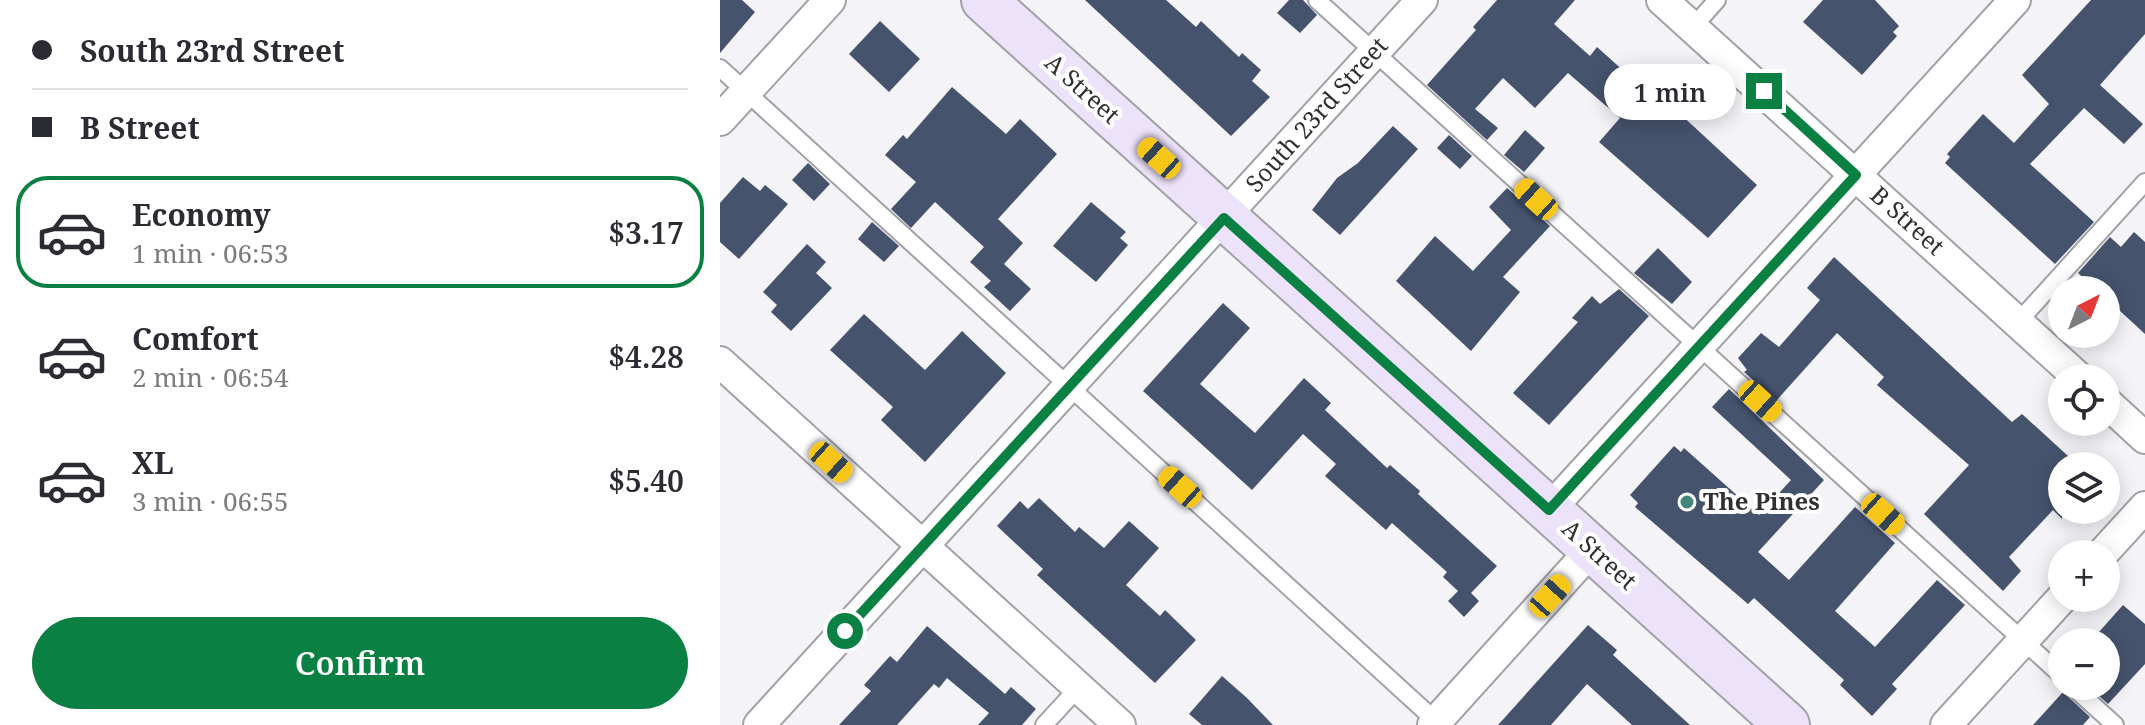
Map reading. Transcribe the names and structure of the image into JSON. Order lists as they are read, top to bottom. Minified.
{"streets":{"main road":["A Street"],"street":["South 23rd Street","B Street"]},"crossings":[["A Street","South 23rd Street"]],"places":["The Pines"],"north":"top right","page":{"banner":["South 23rd Street","B Street"],"bubble":"1 min","list":[{"name":"Economy","note":"1 min · 06:53","value":"$3.17"},{"name":"Comfort","note":"2 min · 06:54","value":"$4.28"},{"name":"XL","note":"3 min · 06:55","value":"$5.40"}],"map_buttons":["+","−"],"buttons":"Confirm"}}
